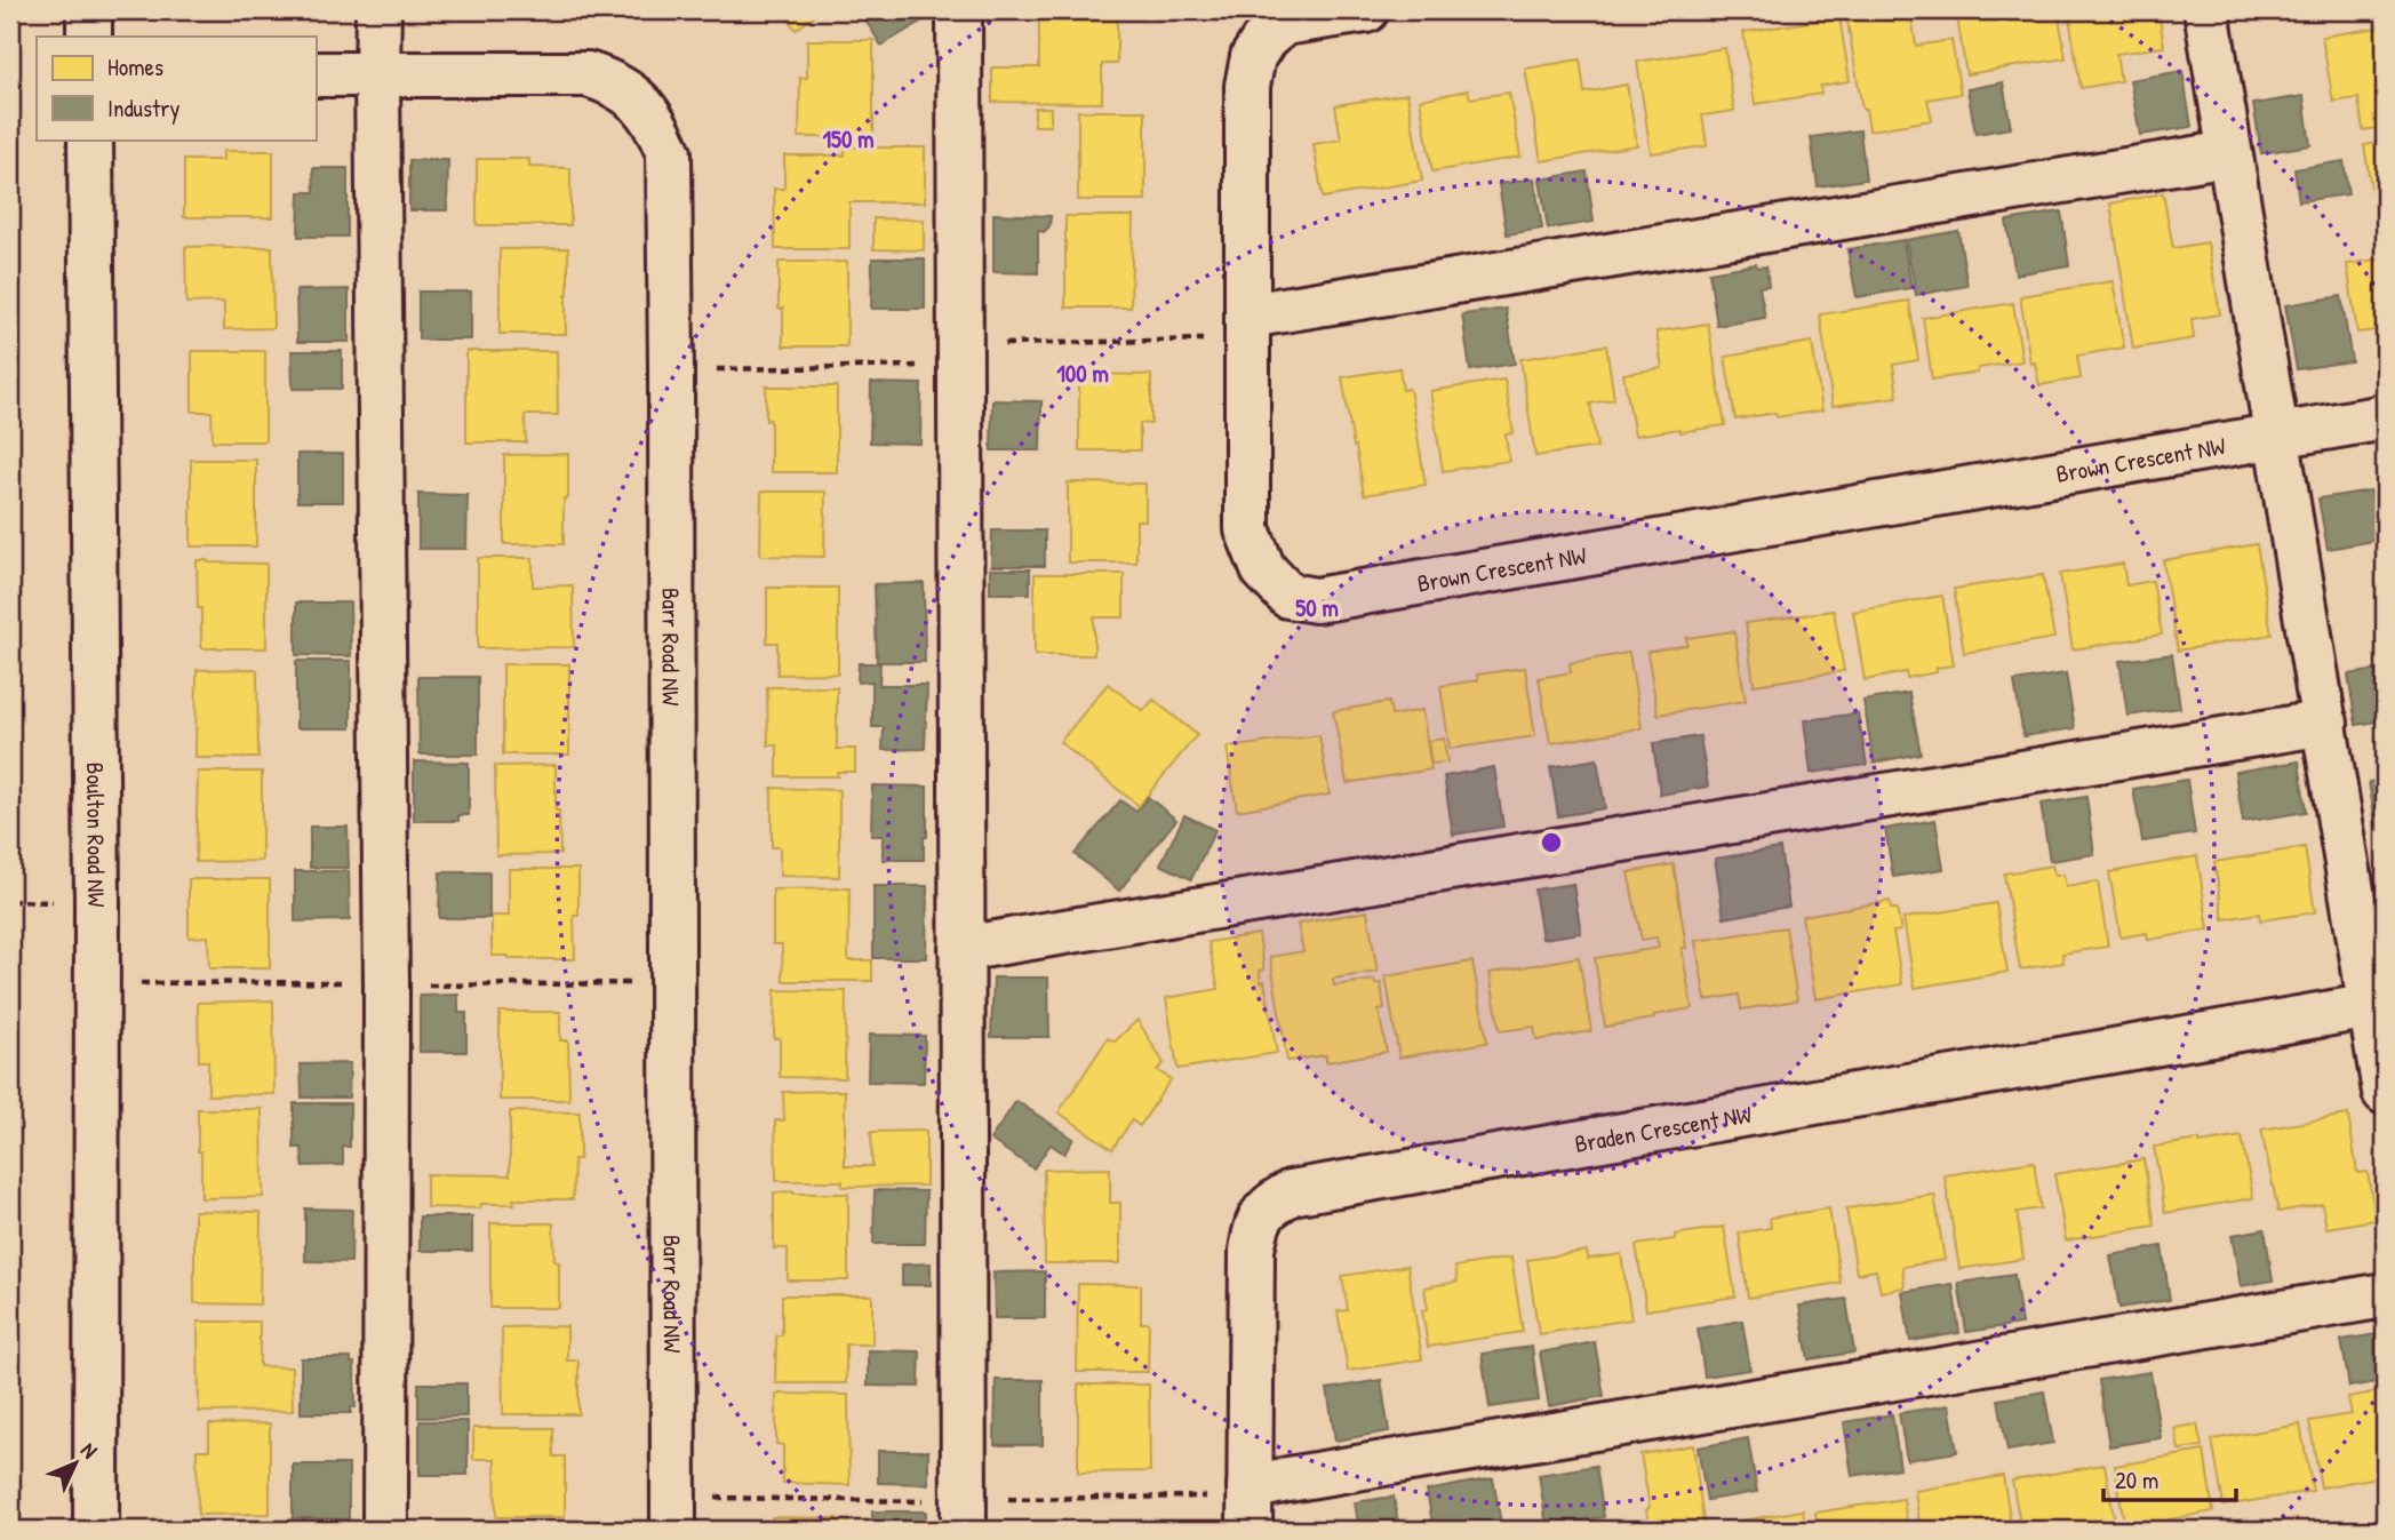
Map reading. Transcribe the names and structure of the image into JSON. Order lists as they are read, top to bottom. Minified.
{"streets":{"street":["Brown Crescent NW","Barr Road NW","Boulton Road NW","Braden Crescent NW"]},"legend":["Homes","Industry"],"scale_bar":"20 m","north":"top right","rings":["150 m","100 m","50 m"]}
